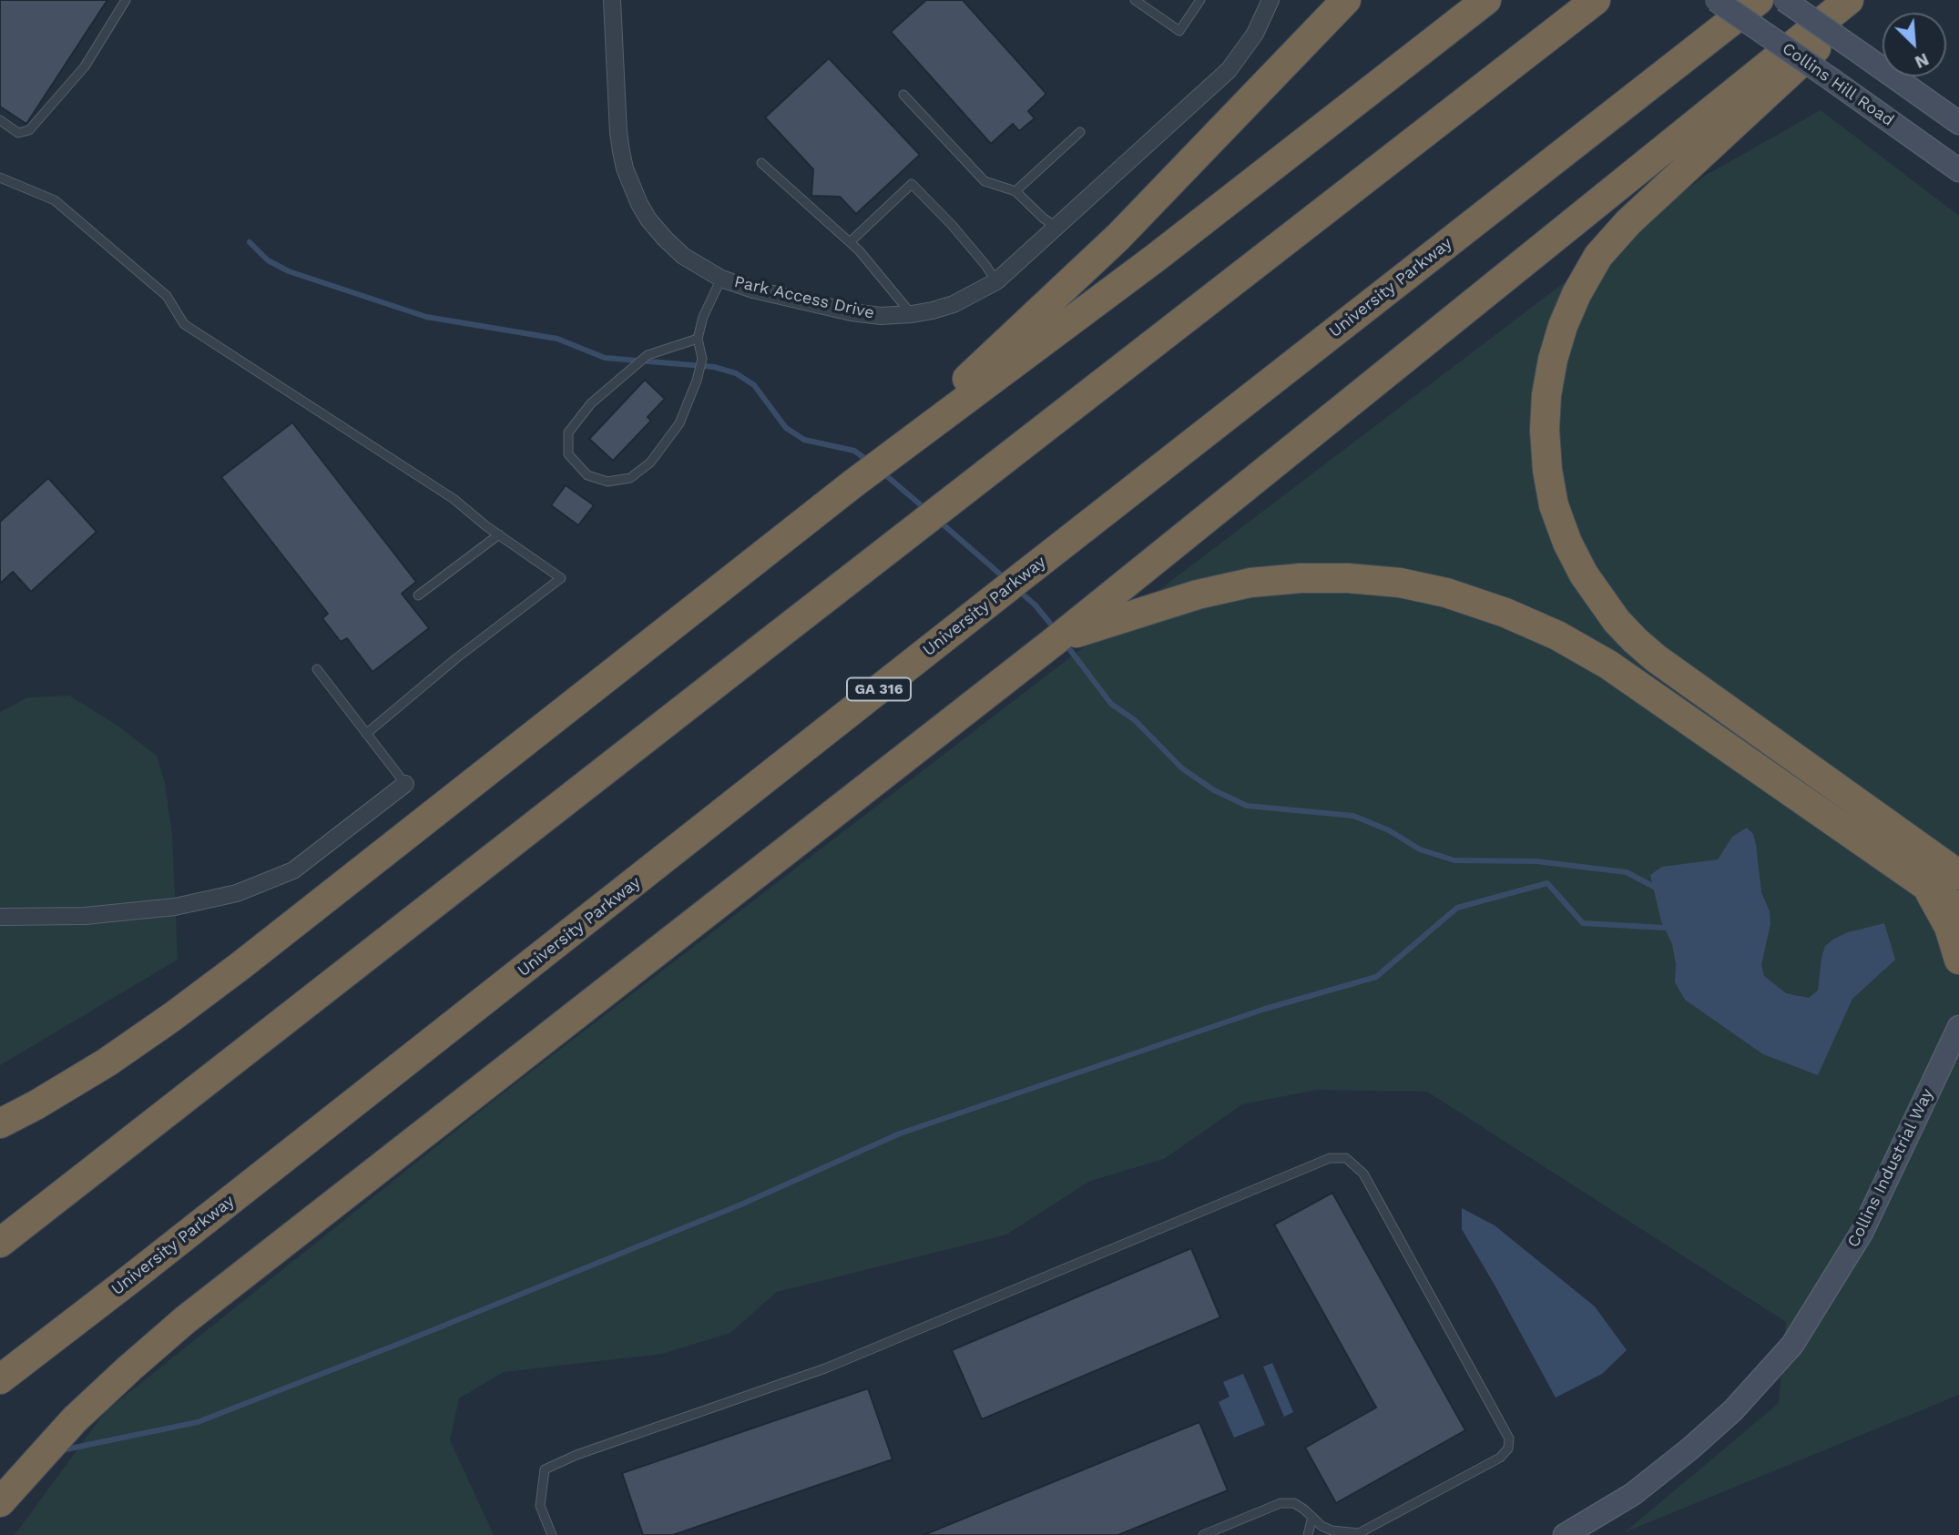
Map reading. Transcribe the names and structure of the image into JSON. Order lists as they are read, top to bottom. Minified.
{"streets":{"highway":["University Parkway","GA 316"],"street":["Collins Hill Road","Park Access Drive","Collins Industrial Way"]},"north":"bottom right"}
